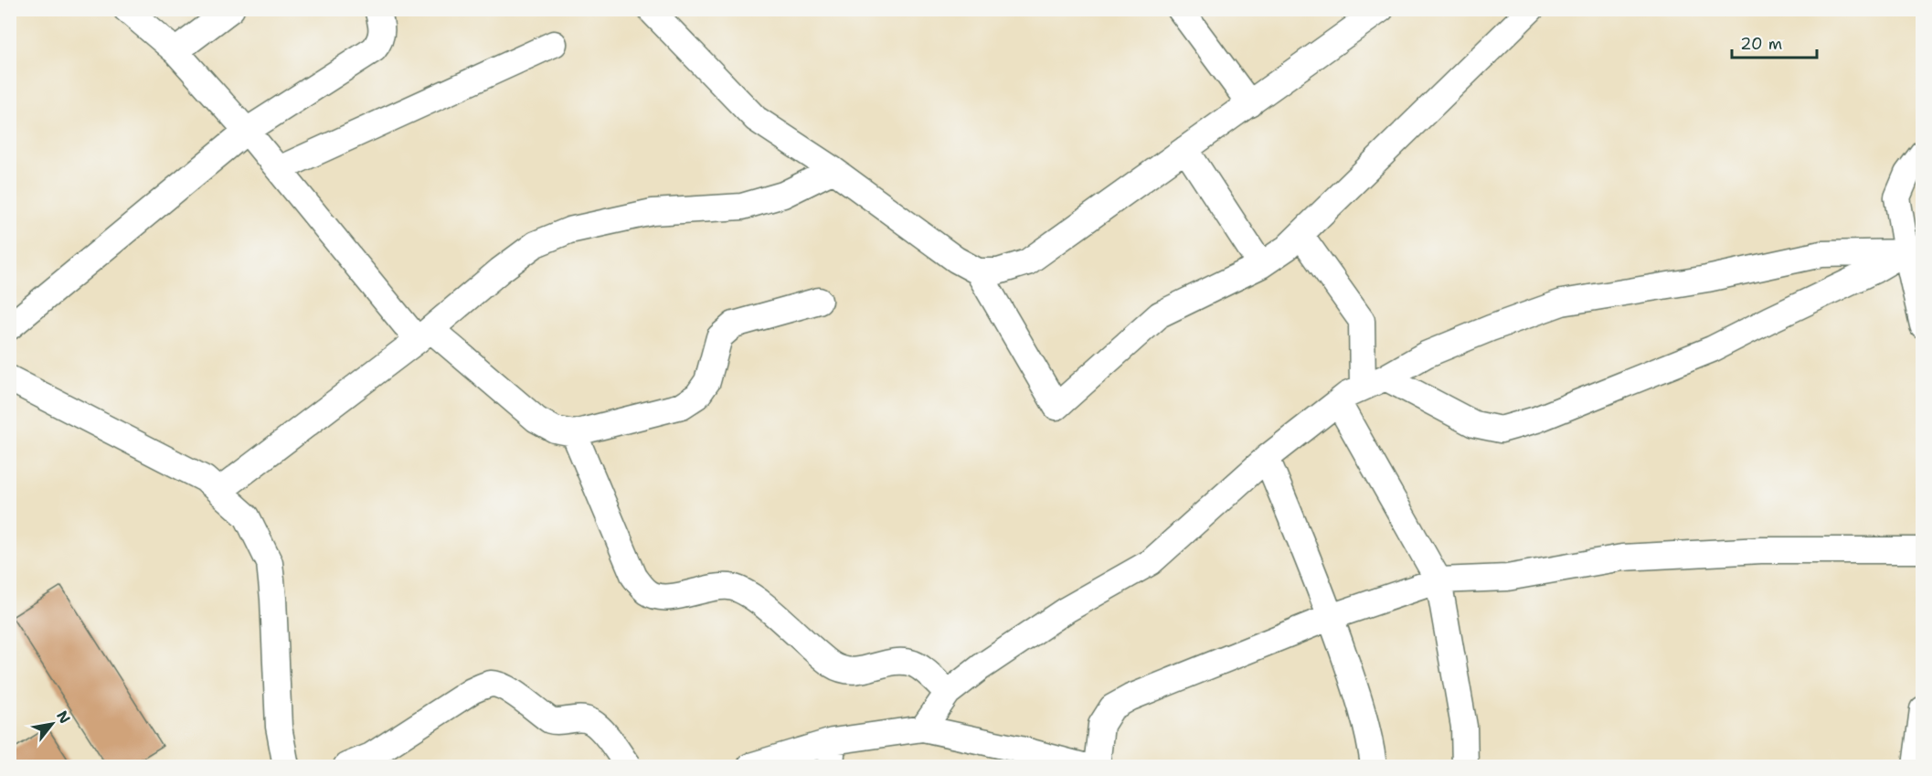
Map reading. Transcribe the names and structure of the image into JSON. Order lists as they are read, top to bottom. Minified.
{"scale_bar":"20 m","north":"top right"}
